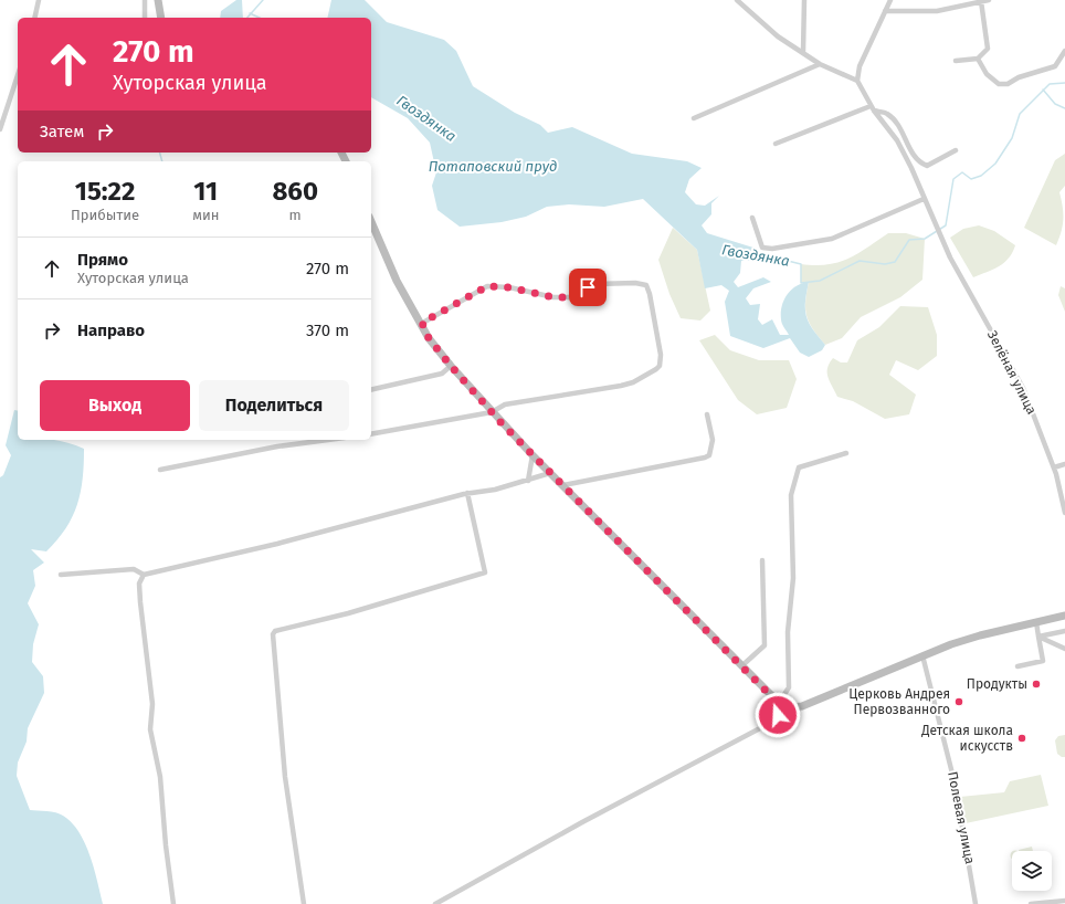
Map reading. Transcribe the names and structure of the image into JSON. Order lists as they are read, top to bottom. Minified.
{"streets":{"street":["Зелёная улица","Полевая улица"]},"water":["Гвоздянка","Потаповский пруд"],"places":["Продукты","Церковь Андрея Первозванного","Детская школа искусств"],"page":{"turn":["270 m","Хуторская улица"],"then":"Затем","eta":["15:22","Прибытие","11","мин","860","m"],"list":[{"name":"Прямо","note":"Хуторская улица","value":"270 m"},{"name":"Направо","value":"370 m"}],"buttons":["Выход","Поделиться"]}}
